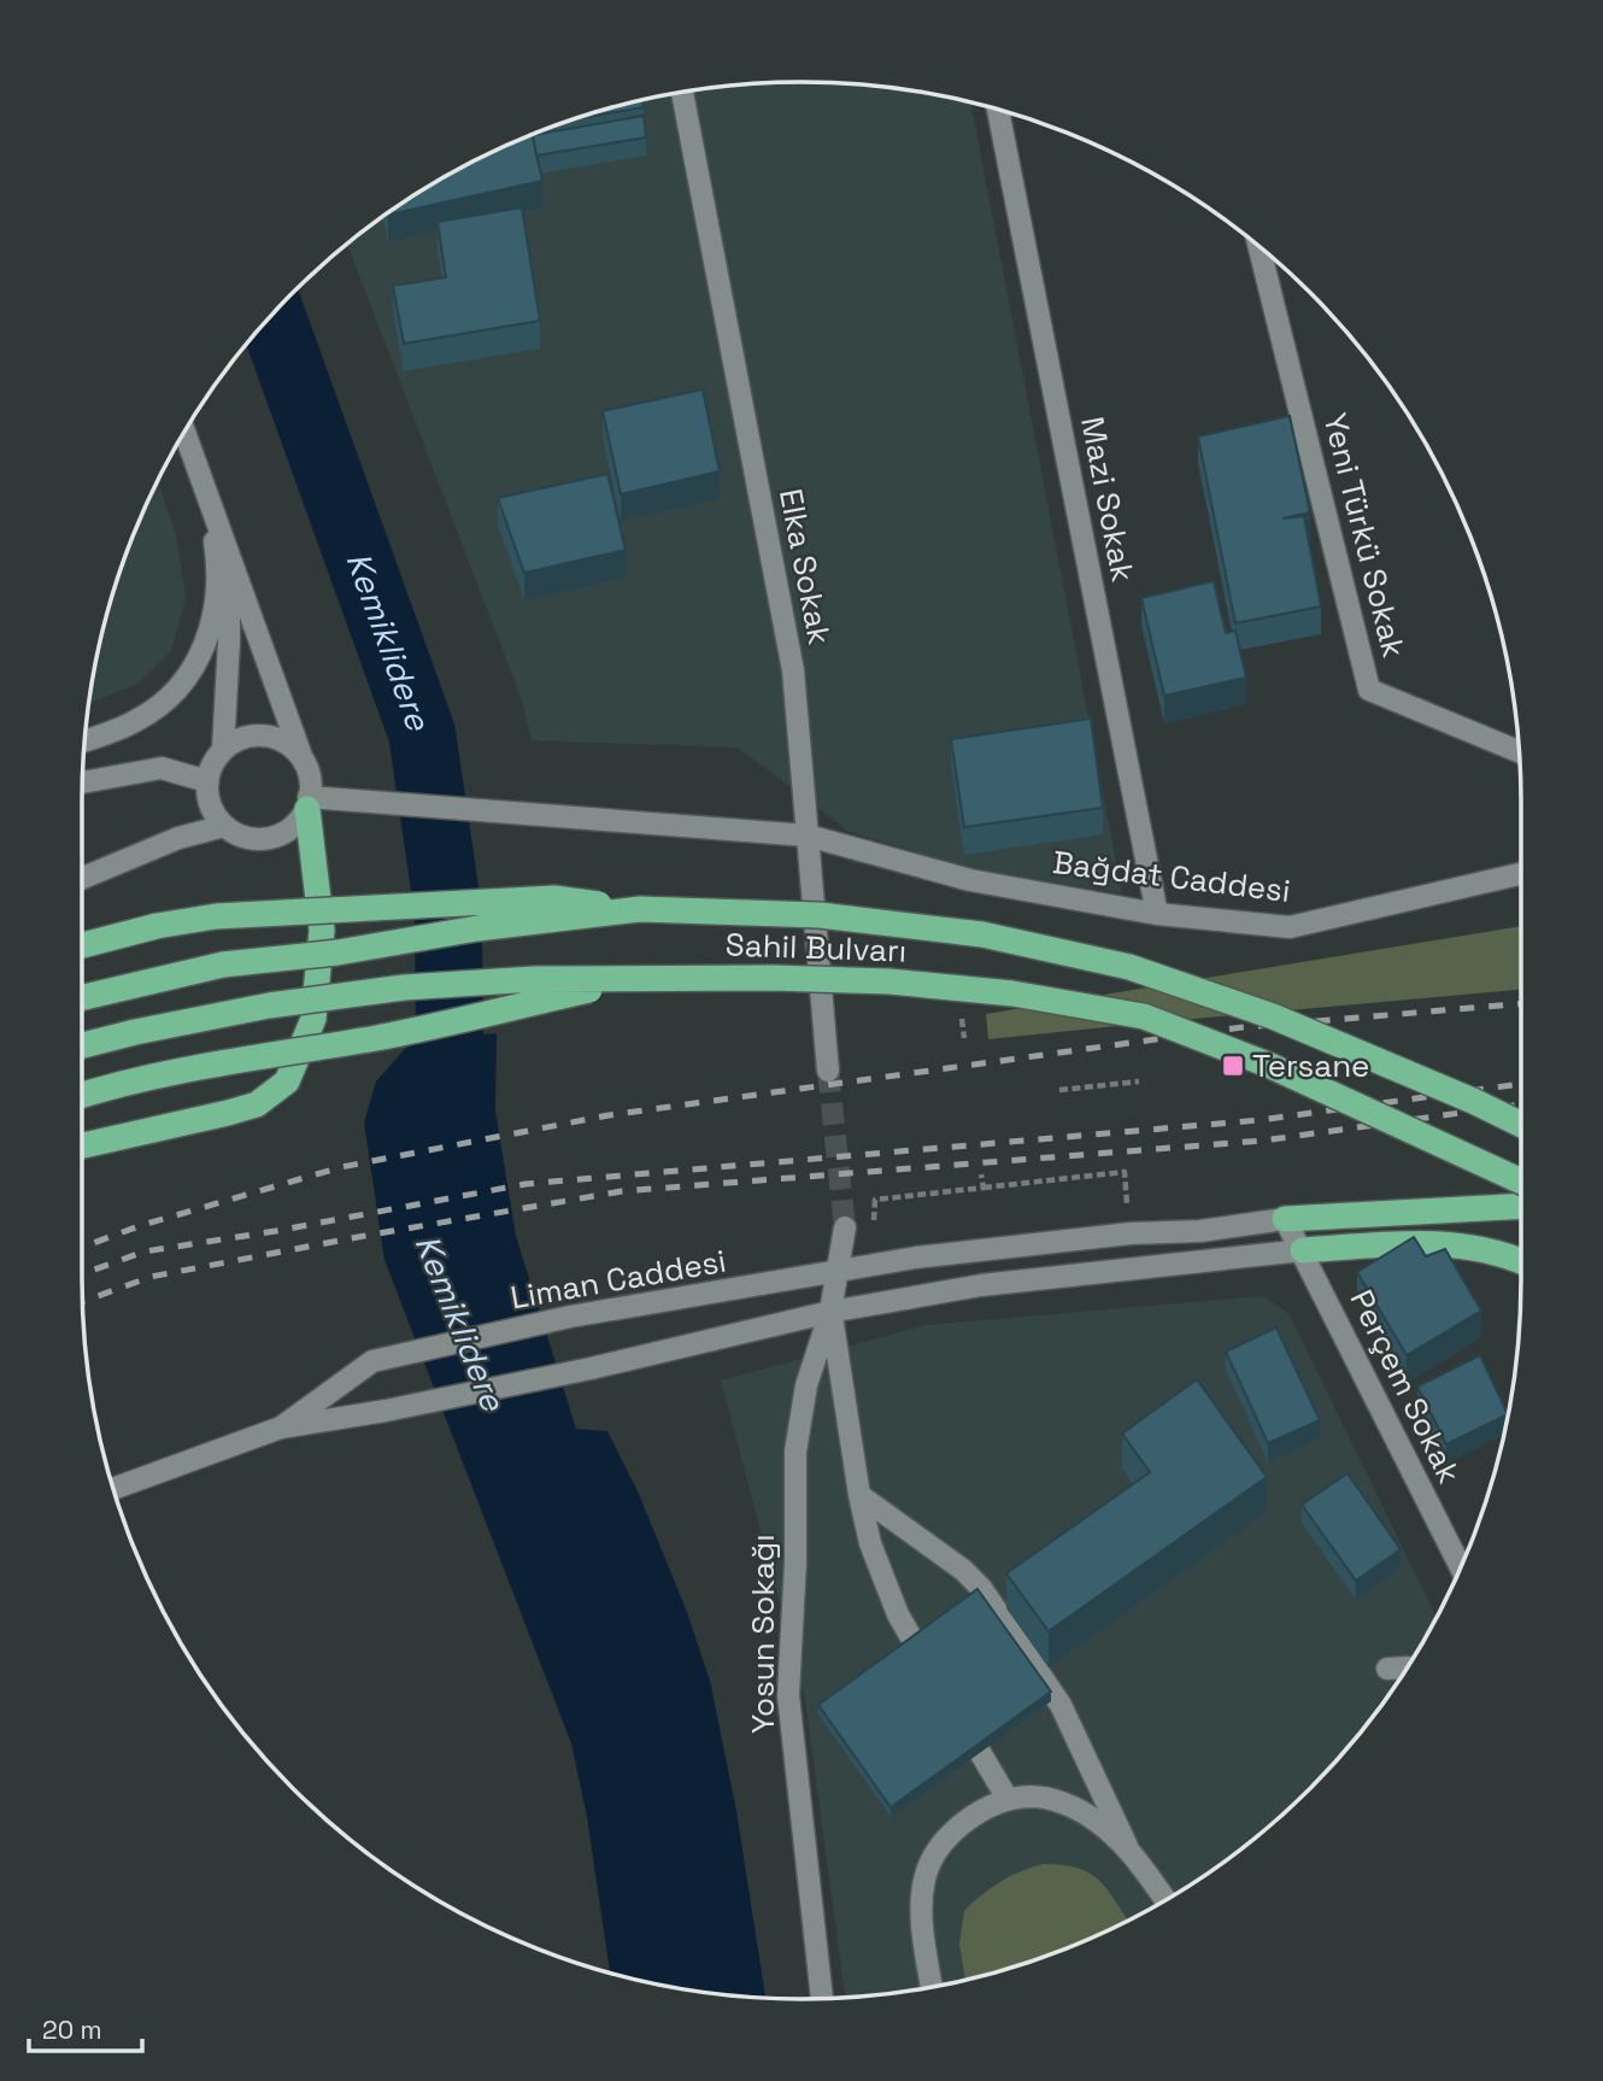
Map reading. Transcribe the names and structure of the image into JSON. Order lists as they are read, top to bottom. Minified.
{"streets":{"highway":["Sahil Bulvarı"],"street":["Mazi Sokak","Yeni Türkü Sokak","Elka Sokak","Bağdat Caddesi","Liman Caddesi","Perçem Sokak","Yosun Sokağı"]},"crossings":[["Mazi Sokak","Bağdat Caddesi"],["Elka Sokak","Bağdat Caddesi"],["Liman Caddesi","Perçem Sokak"],["Liman Caddesi","Yosun Sokağı"]],"water":["Kemiklidere"],"places":{"transit":["Tersane"]},"scale_bar":"20 m"}
